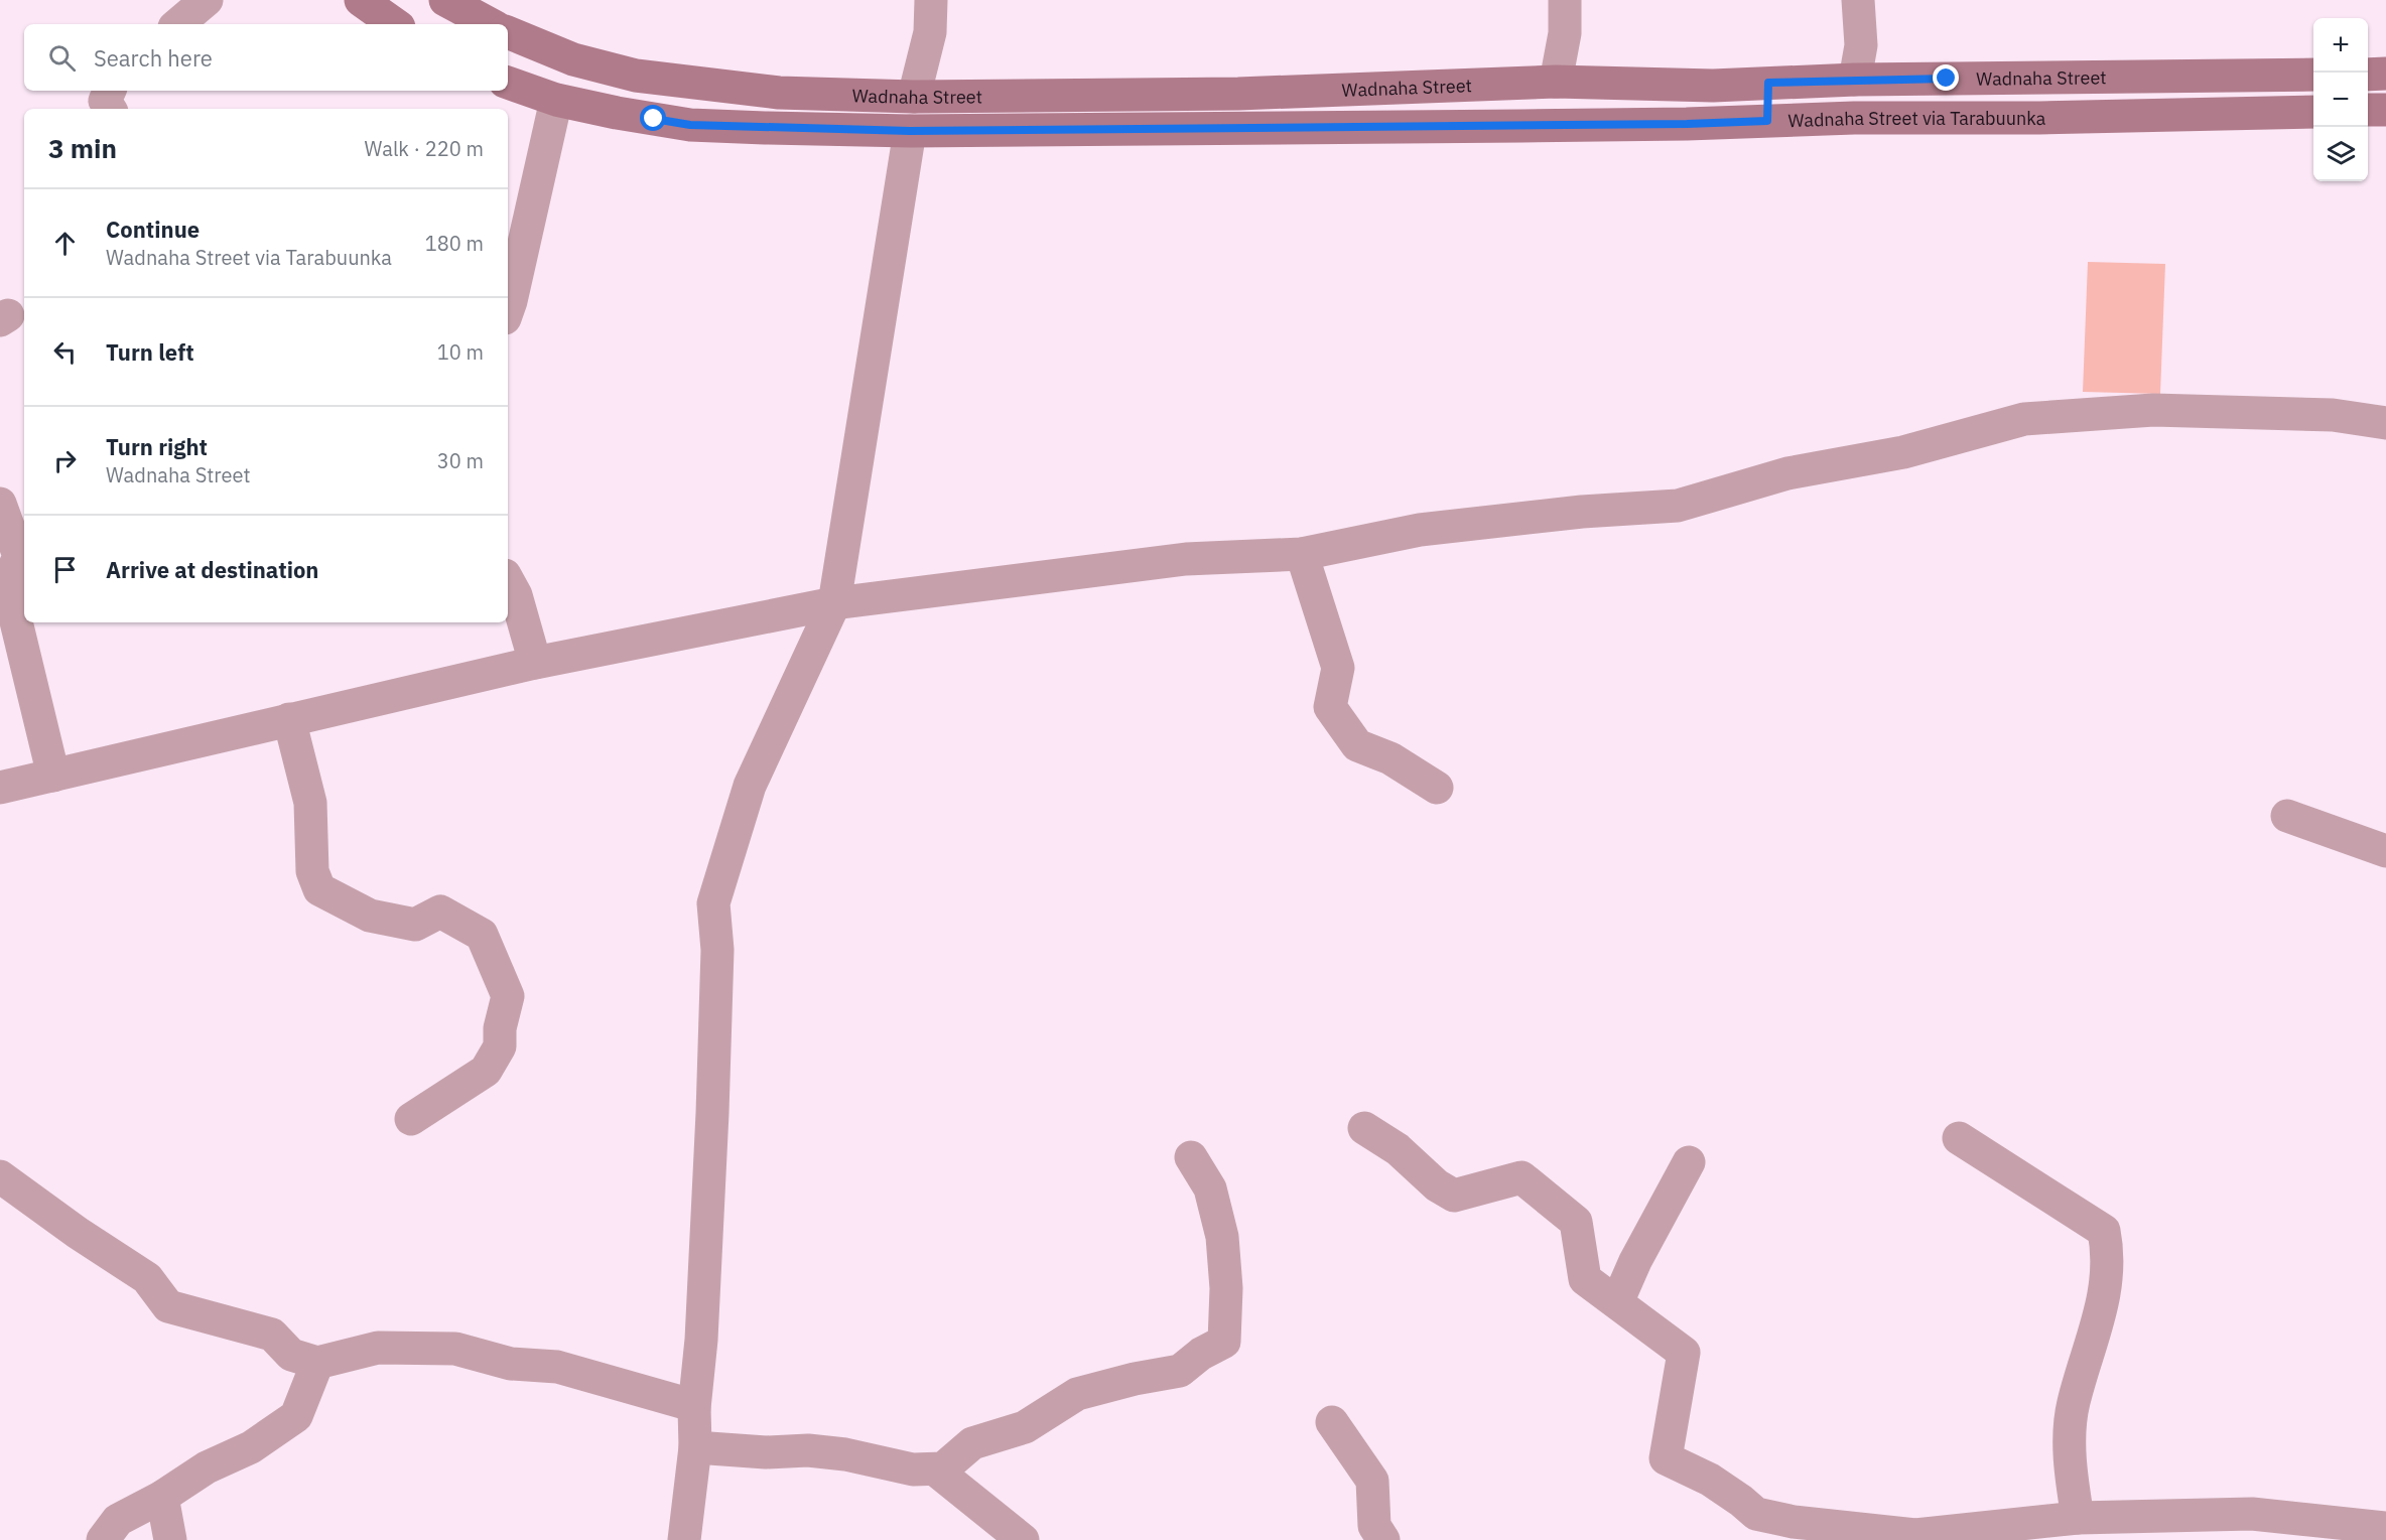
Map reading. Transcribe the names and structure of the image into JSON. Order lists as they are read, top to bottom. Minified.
{"streets":{"main road":["Wadnaha Street","Wadnaha Street via Tarabuunka"]},"page":{"map_buttons":["+","−"],"search":"Search here","heading":["3 min","Walk · 220 m"],"list":[["Continue","Wadnaha Street via Tarabuunka","180 m"],["Turn left","10 m"],["Turn right","Wadnaha Street","30 m"],"Arrive at destination"]}}
